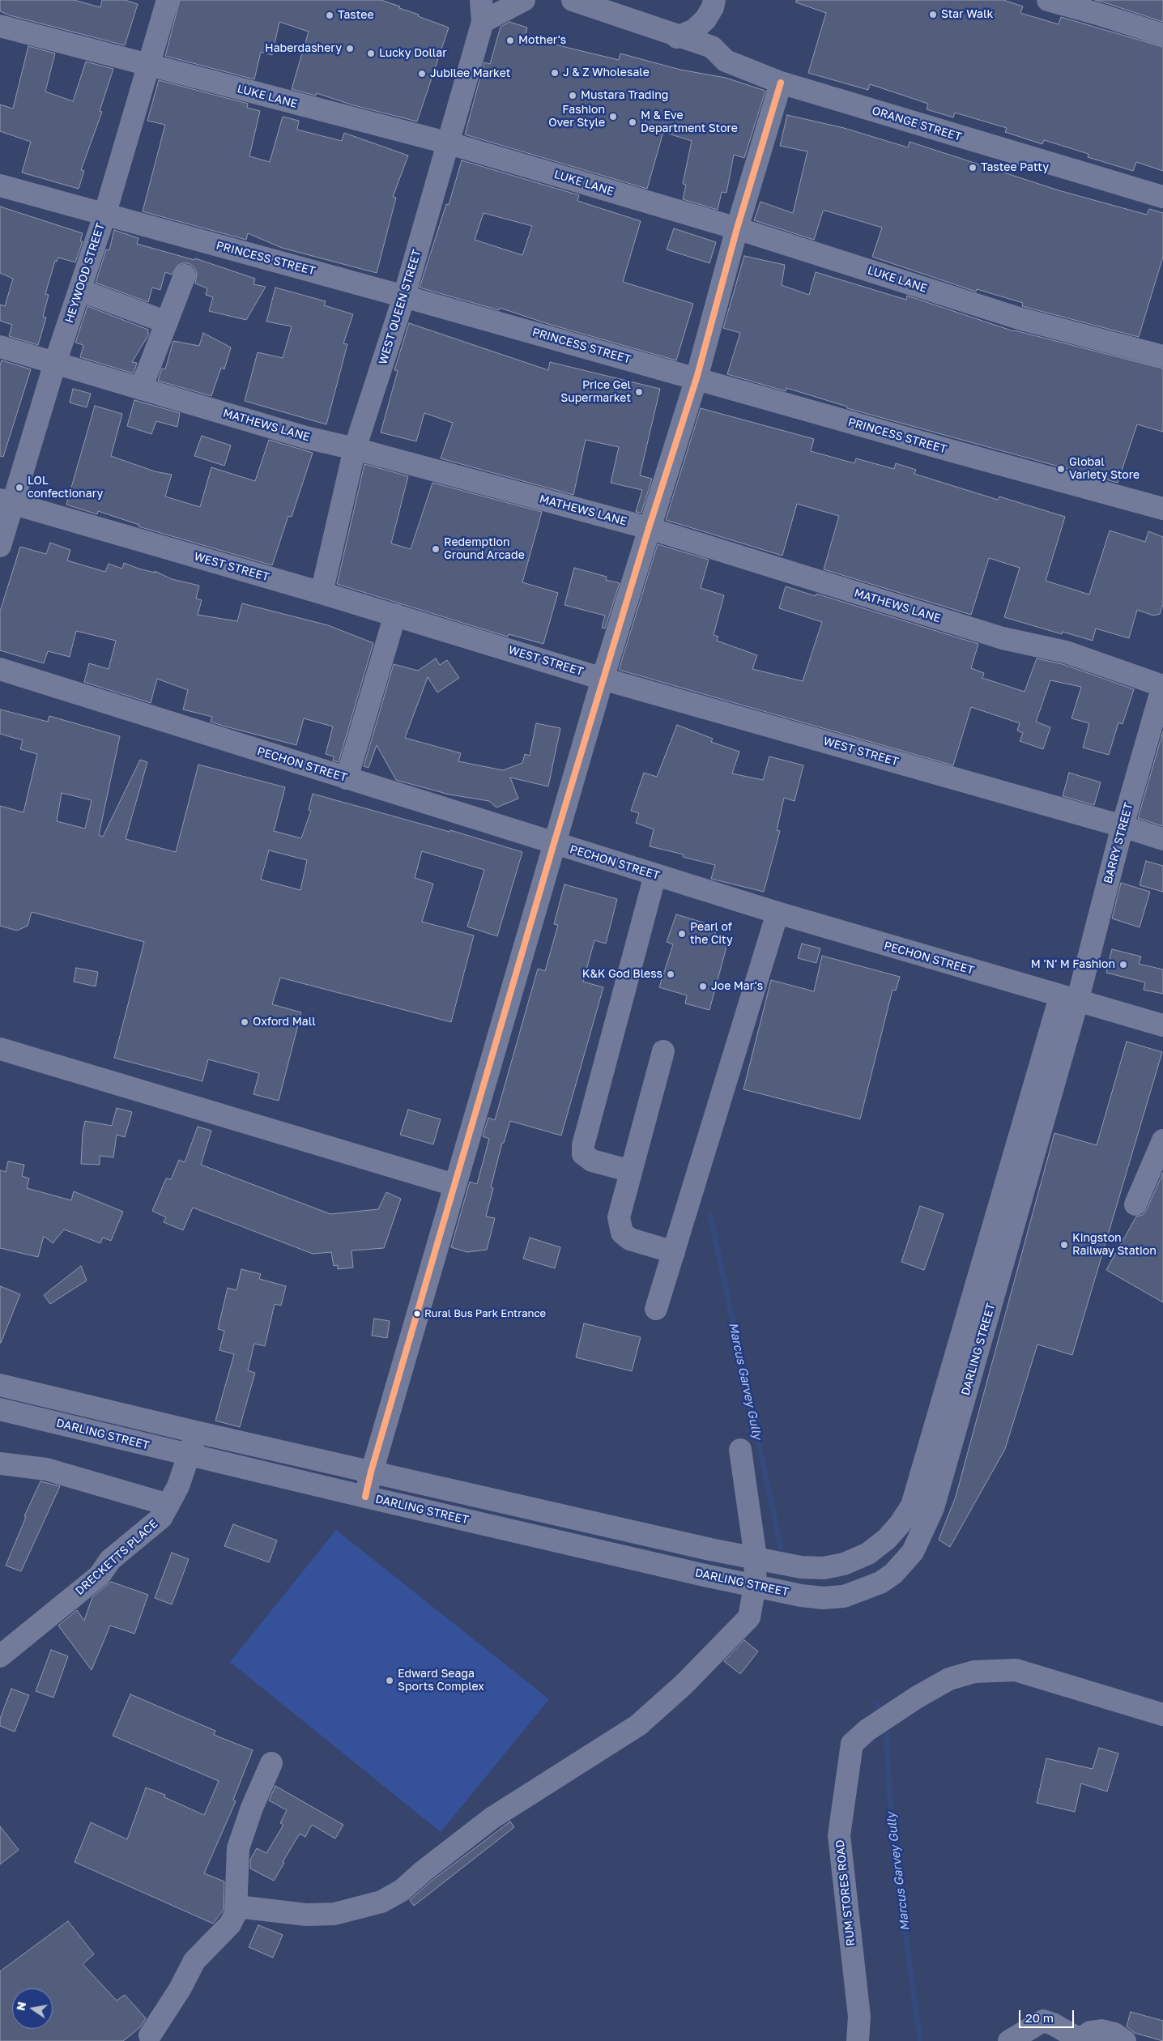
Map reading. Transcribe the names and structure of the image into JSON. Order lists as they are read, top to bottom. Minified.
{"streets":{"street":["LUKE LANE","ORANGE STREET","PRINCESS STREET","HEYWOOD STREET","WEST QUEEN STREET","MATHEWS LANE","WEST STREET","PECHON STREET","BARRY STREET","DARLING STREET","DRECKETTS PLACE","RUM STORES ROAD"]},"crossings":[["LUKE LANE","HEYWOOD STREET"],["LUKE LANE","WEST QUEEN STREET"],["PRINCESS STREET","HEYWOOD STREET"],["PRINCESS STREET","WEST QUEEN STREET"],["HEYWOOD STREET","MATHEWS LANE"],["HEYWOOD STREET","WEST STREET"],["WEST QUEEN STREET","MATHEWS LANE"],["WEST QUEEN STREET","WEST STREET"],["MATHEWS LANE","BARRY STREET"],["WEST STREET","BARRY STREET"],["PECHON STREET","BARRY STREET"],["PECHON STREET","DARLING STREET"],["BARRY STREET","DARLING STREET"],["DARLING STREET","DRECKETTS PLACE"]],"water":["Marcus Garvey Gully"],"places":["Star Walk","Tastee","Mother's","Haberdashery","Lucky Dollar","J & Z Wholesale","Jubilee Market","Mustara Trading","Fashion Over Style","M & Eve Department Store","Tastee Patty","Price Gel Supermarket","Global Variety Store","LOL confectionary","Redemption Ground Arcade","Pearl of the City","M 'N' M Fashion","K&K God Bless","Joe Mar's","Oxford Mall","Kingston Railway Station","Rural Bus Park Entrance","Edward Seaga Sports Complex"],"scale_bar":"20 m","north":"left"}
